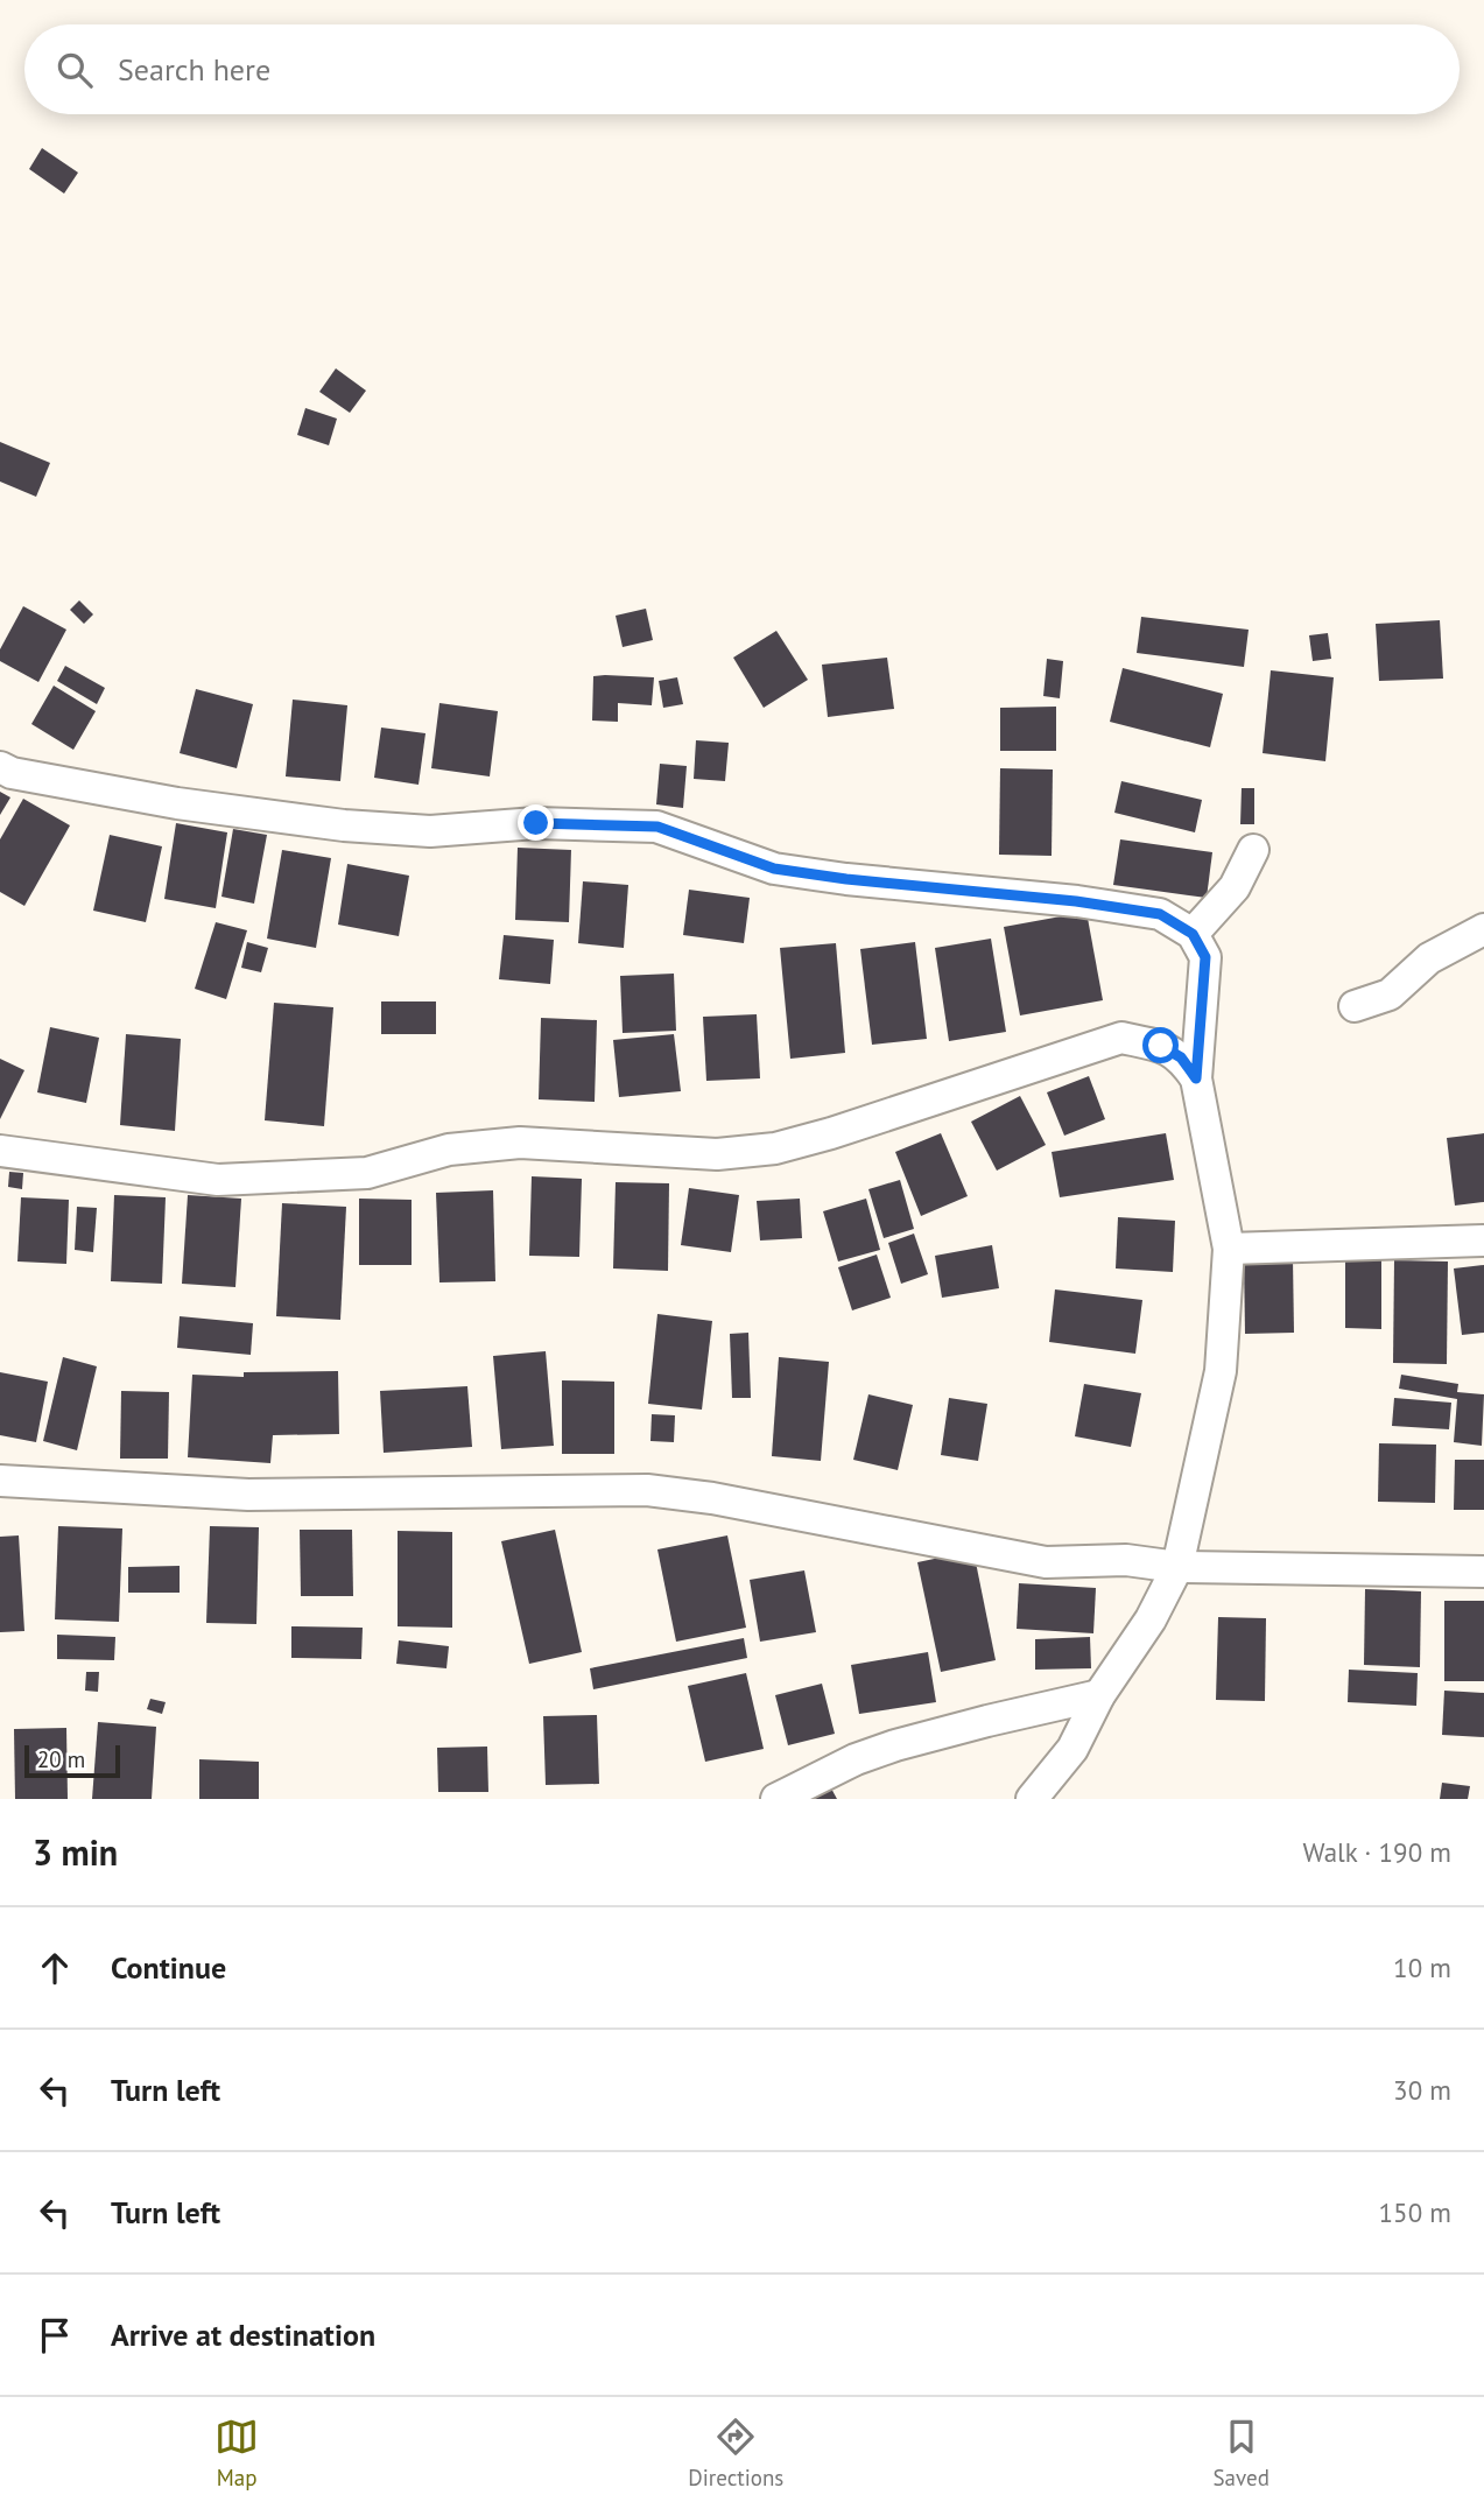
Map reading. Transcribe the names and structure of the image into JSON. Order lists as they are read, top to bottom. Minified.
{"scale_bar":"20 m","page":{"search":"Search here","scale":"20 m","heading":["3 min","Walk · 190 m"],"list":[["Continue","10 m"],["Turn left","30 m"],["Turn left","150 m"],"Arrive at destination"],"nav":["Map","Directions","Saved"]}}
